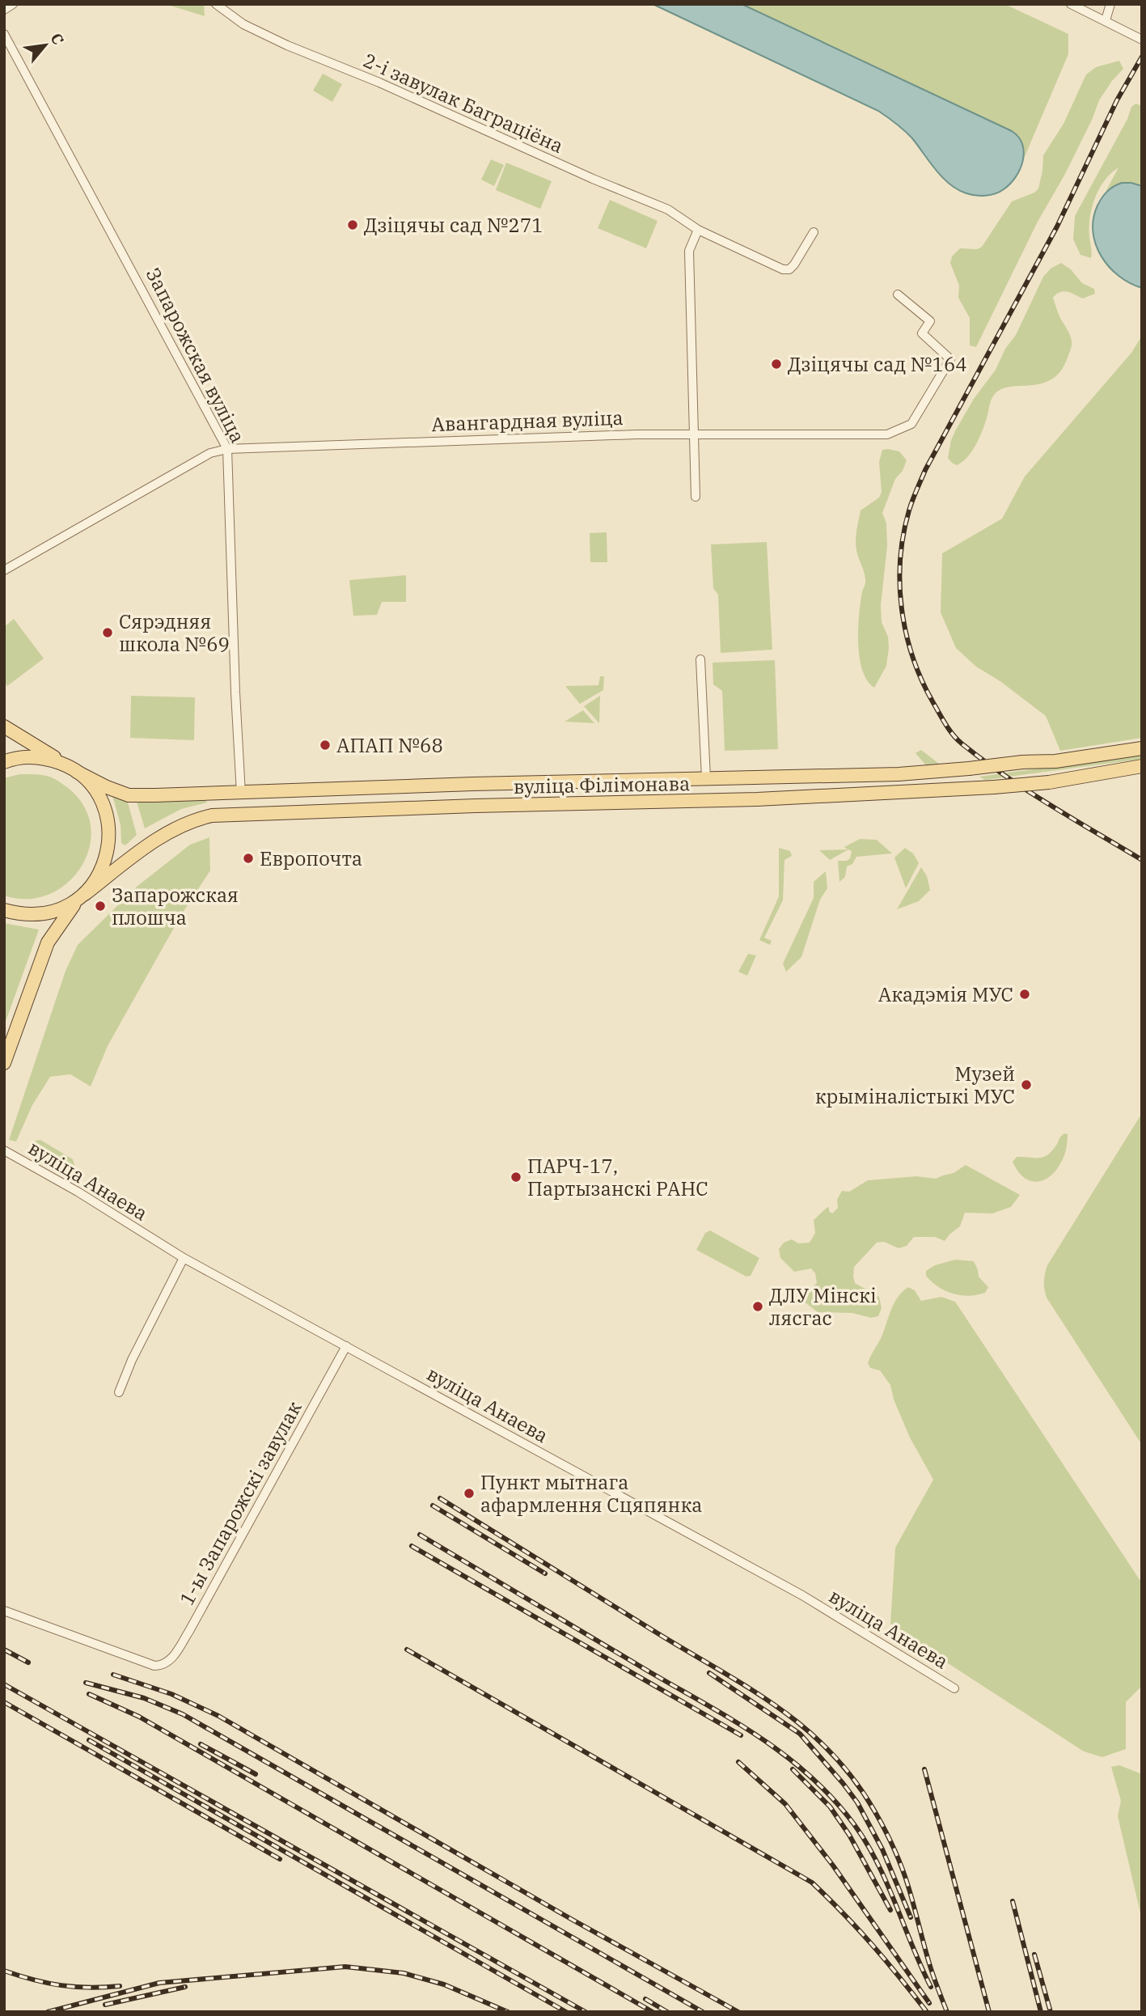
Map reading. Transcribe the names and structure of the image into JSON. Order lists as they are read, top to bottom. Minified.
{"streets":{"main road":["вуліца Філімонава"],"street":["2-і завулак Баграціёна","Запарожская вуліца","Авангардная вуліца","вуліца Анаева","1-ы Запарожскі завулак"]},"crossings":[["Запарожская вуліца","Авангардная вуліца"],["Запарожская вуліца","вуліца Філімонава"],["вуліца Анаева","1-ы Запарожскі завулак"]],"places":["Дзіцячы сад №271","Дзіцячы сад №164","Сярэдняя школа №69","АПАП №68","Европочта","Запарожская плошча","Акадэмія МУС","Музей крыміналістыкі МУС","ПАРЧ-17, Партызанскі РАНС","ДЛУ Мінскі лясгас","Пункт мытнага афармлення Сцяпянка"],"north":"top right"}
